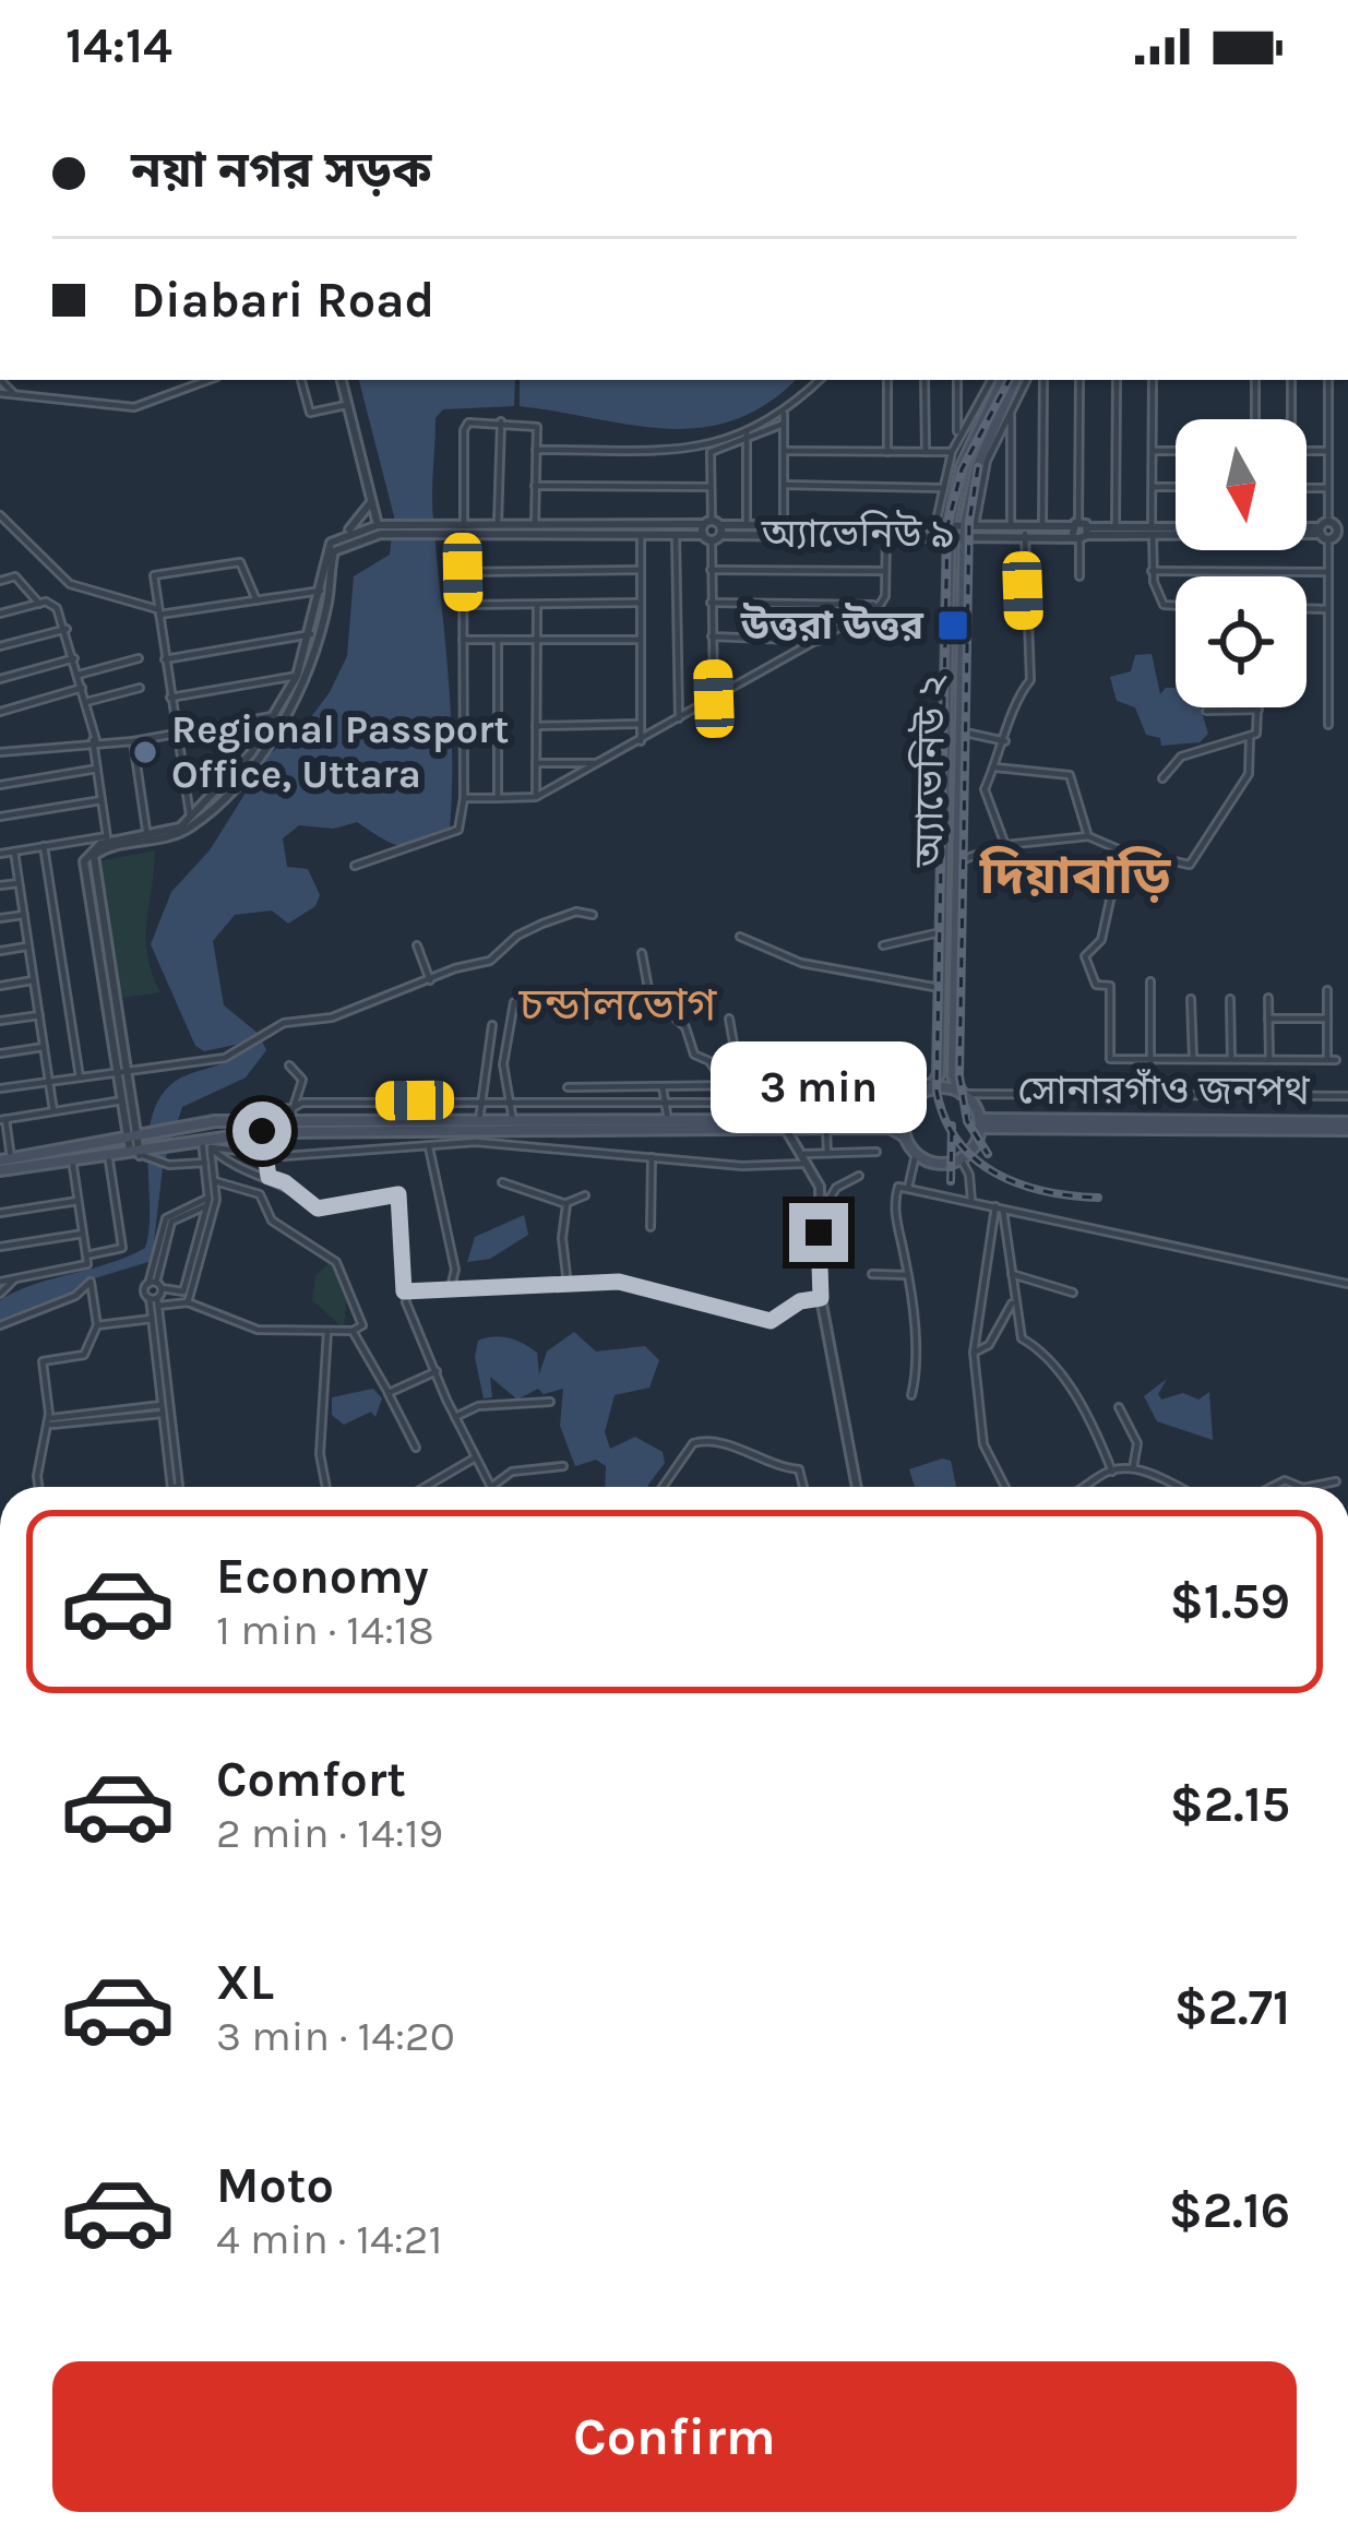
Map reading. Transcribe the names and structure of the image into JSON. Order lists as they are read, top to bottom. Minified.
{"streets":{"main road":["অ্যাভেনিউ ২","সোনারগাঁও জনপথ"],"street":["অ্যাভেনিউ ৯"]},"crossings":[["অ্যাভেনিউ ৯","অ্যাভেনিউ ২"],["অ্যাভেনিউ ২","সোনারগাঁও জনপথ"]],"districts":["দিয়াবাড়ি","চন্ডালভোগ"],"places":{"transit":["উত্তরা উত্তর"],"other":["Regional Passport Office, Uttara"]},"north":"bottom","page":{"status":"14:14","banner":["নয়া নগর সড়ক","Diabari Road"],"bubble":"3 min","list":[{"name":"Economy","note":"1 min · 14:18","value":"$1.59"},{"name":"Comfort","note":"2 min · 14:19","value":"$2.15"},{"name":"XL","note":"3 min · 14:20","value":"$2.71"},{"name":"Moto","note":"4 min · 14:21","value":"$2.16"}],"buttons":"Confirm"}}
